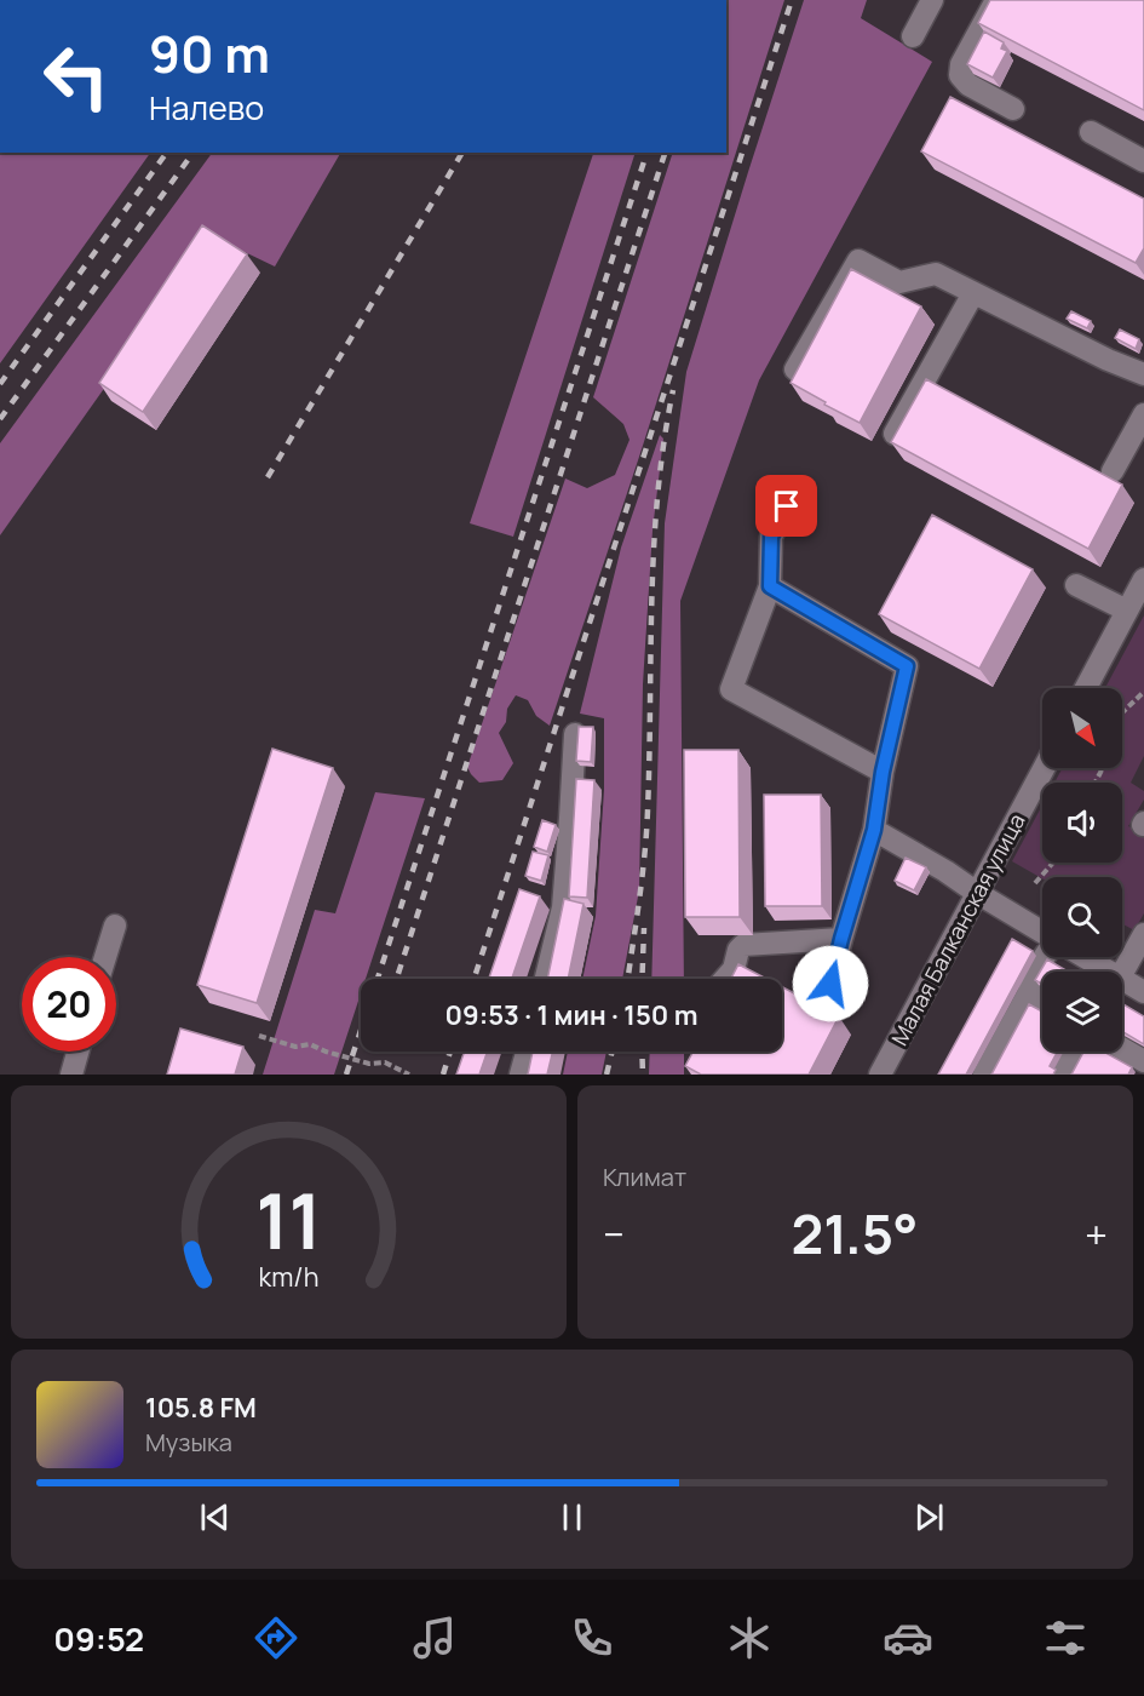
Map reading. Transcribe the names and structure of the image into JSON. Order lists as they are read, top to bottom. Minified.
{"streets":{"street":["Малая Балканская улица"]},"north":"bottom right","page":{"turn":["90 m","Налево"],"limit":"20","trip":"09:53 · 1 мин · 150 m","tile":"Климат","heat":["−","21.5°","+"],"song":["105.8 FM","Музыка"],"tabs":"09:52","gauge":["11","km/h"]}}
